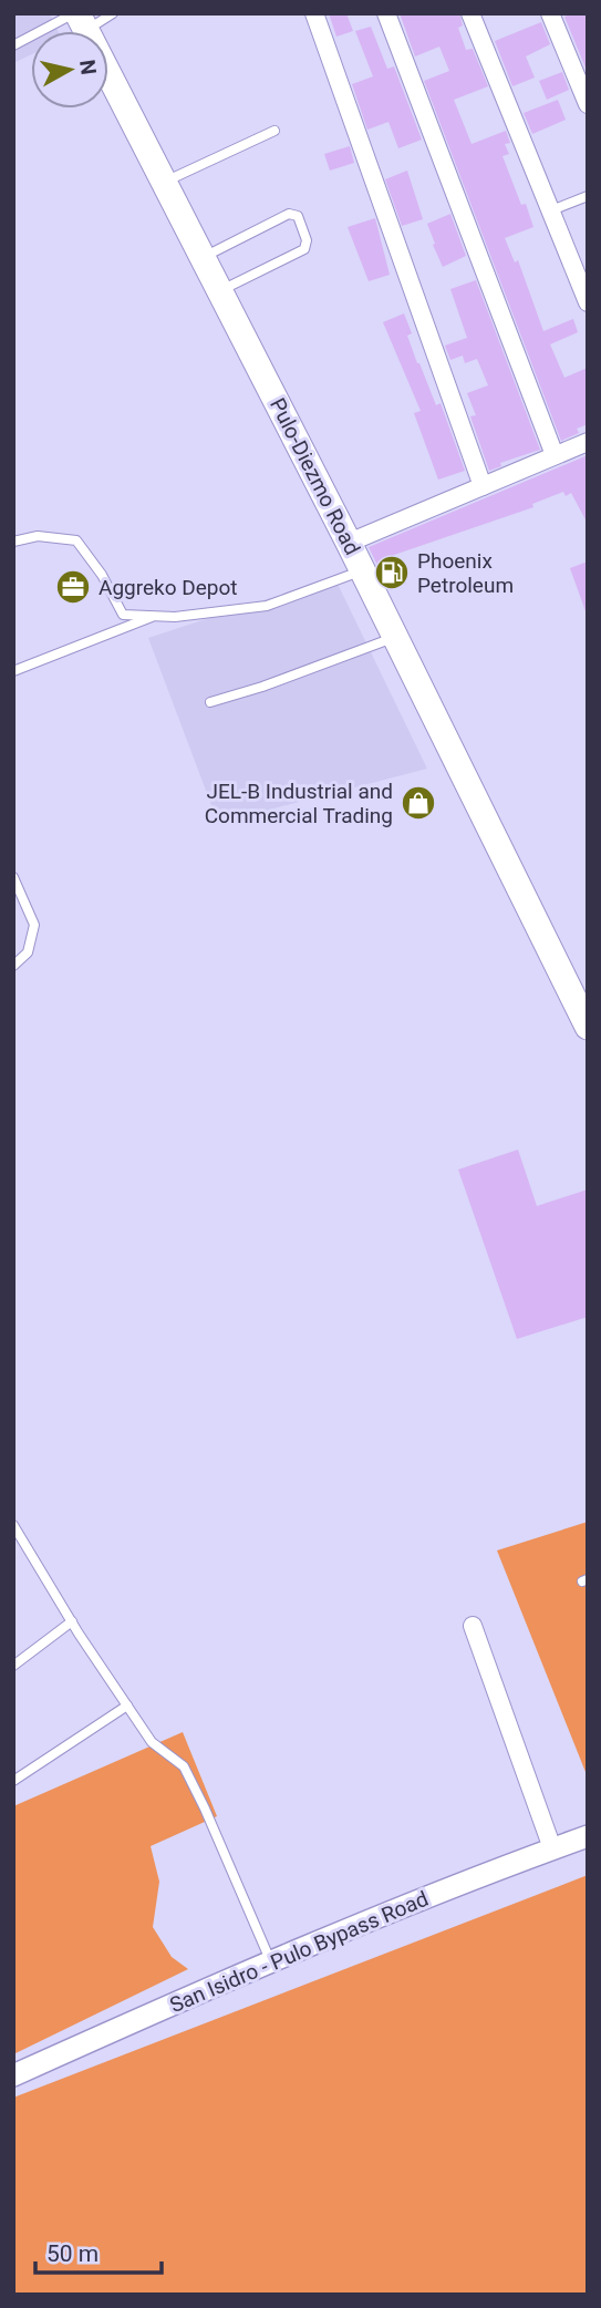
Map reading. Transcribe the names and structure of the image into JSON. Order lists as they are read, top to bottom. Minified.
{"streets":{"main road":["Pulo-Diezmo Road"],"street":["San Isidro - Pulo Bypass Road"]},"places":{"fuel station":["Phoenix Petroleum"],"office":["Aggreko Depot"],"shop":["JEL-B Industrial and Commercial Trading"]},"scale_bar":"50 m","north":"right"}
